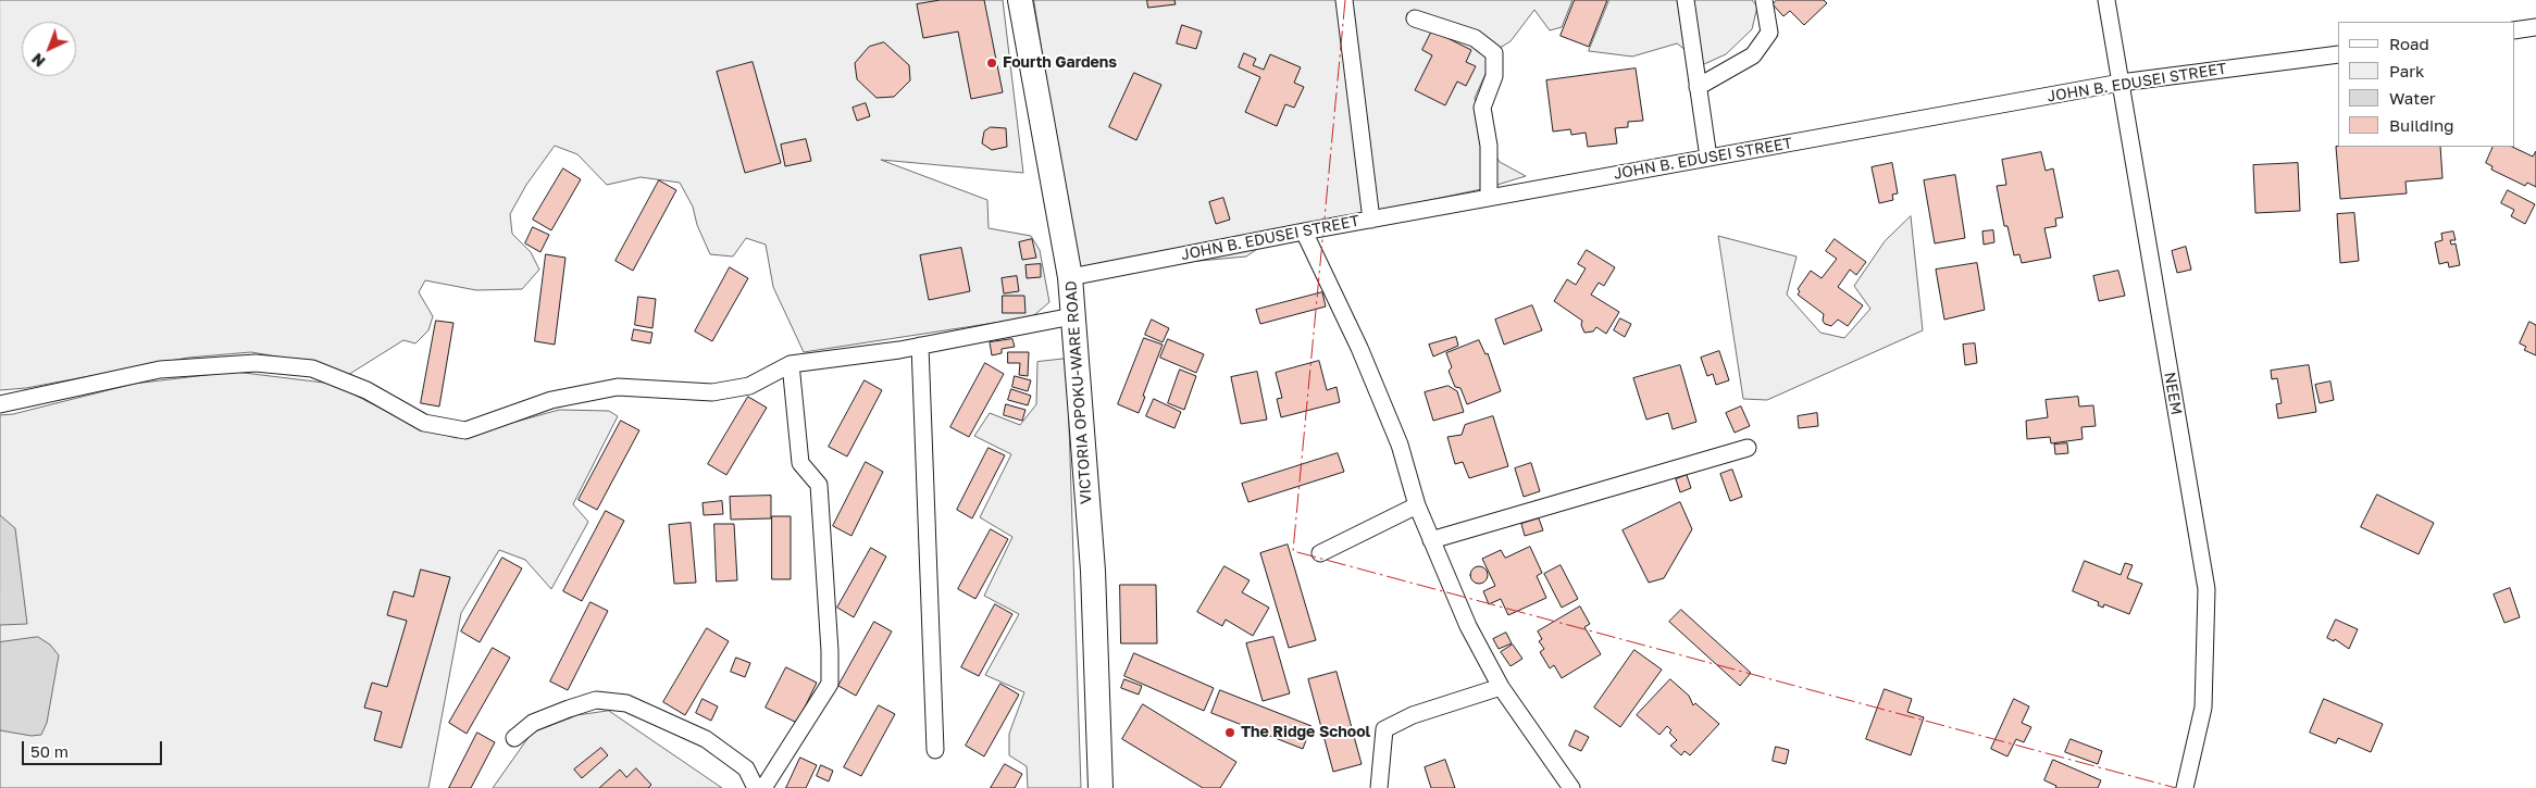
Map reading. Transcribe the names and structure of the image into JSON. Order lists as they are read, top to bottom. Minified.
{"streets":{"main road":["VICTORIA OPOKU-WARE ROAD"],"street":["JOHN B. EDUSEI STREET","NEEM"]},"crossings":[["JOHN B. EDUSEI STREET","VICTORIA OPOKU-WARE ROAD"],["JOHN B. EDUSEI STREET","NEEM"]],"places":["Fourth Gardens","The Ridge School"],"legend":["Road","Park","Water","Building"],"scale_bar":"50 m","north":"bottom left"}
